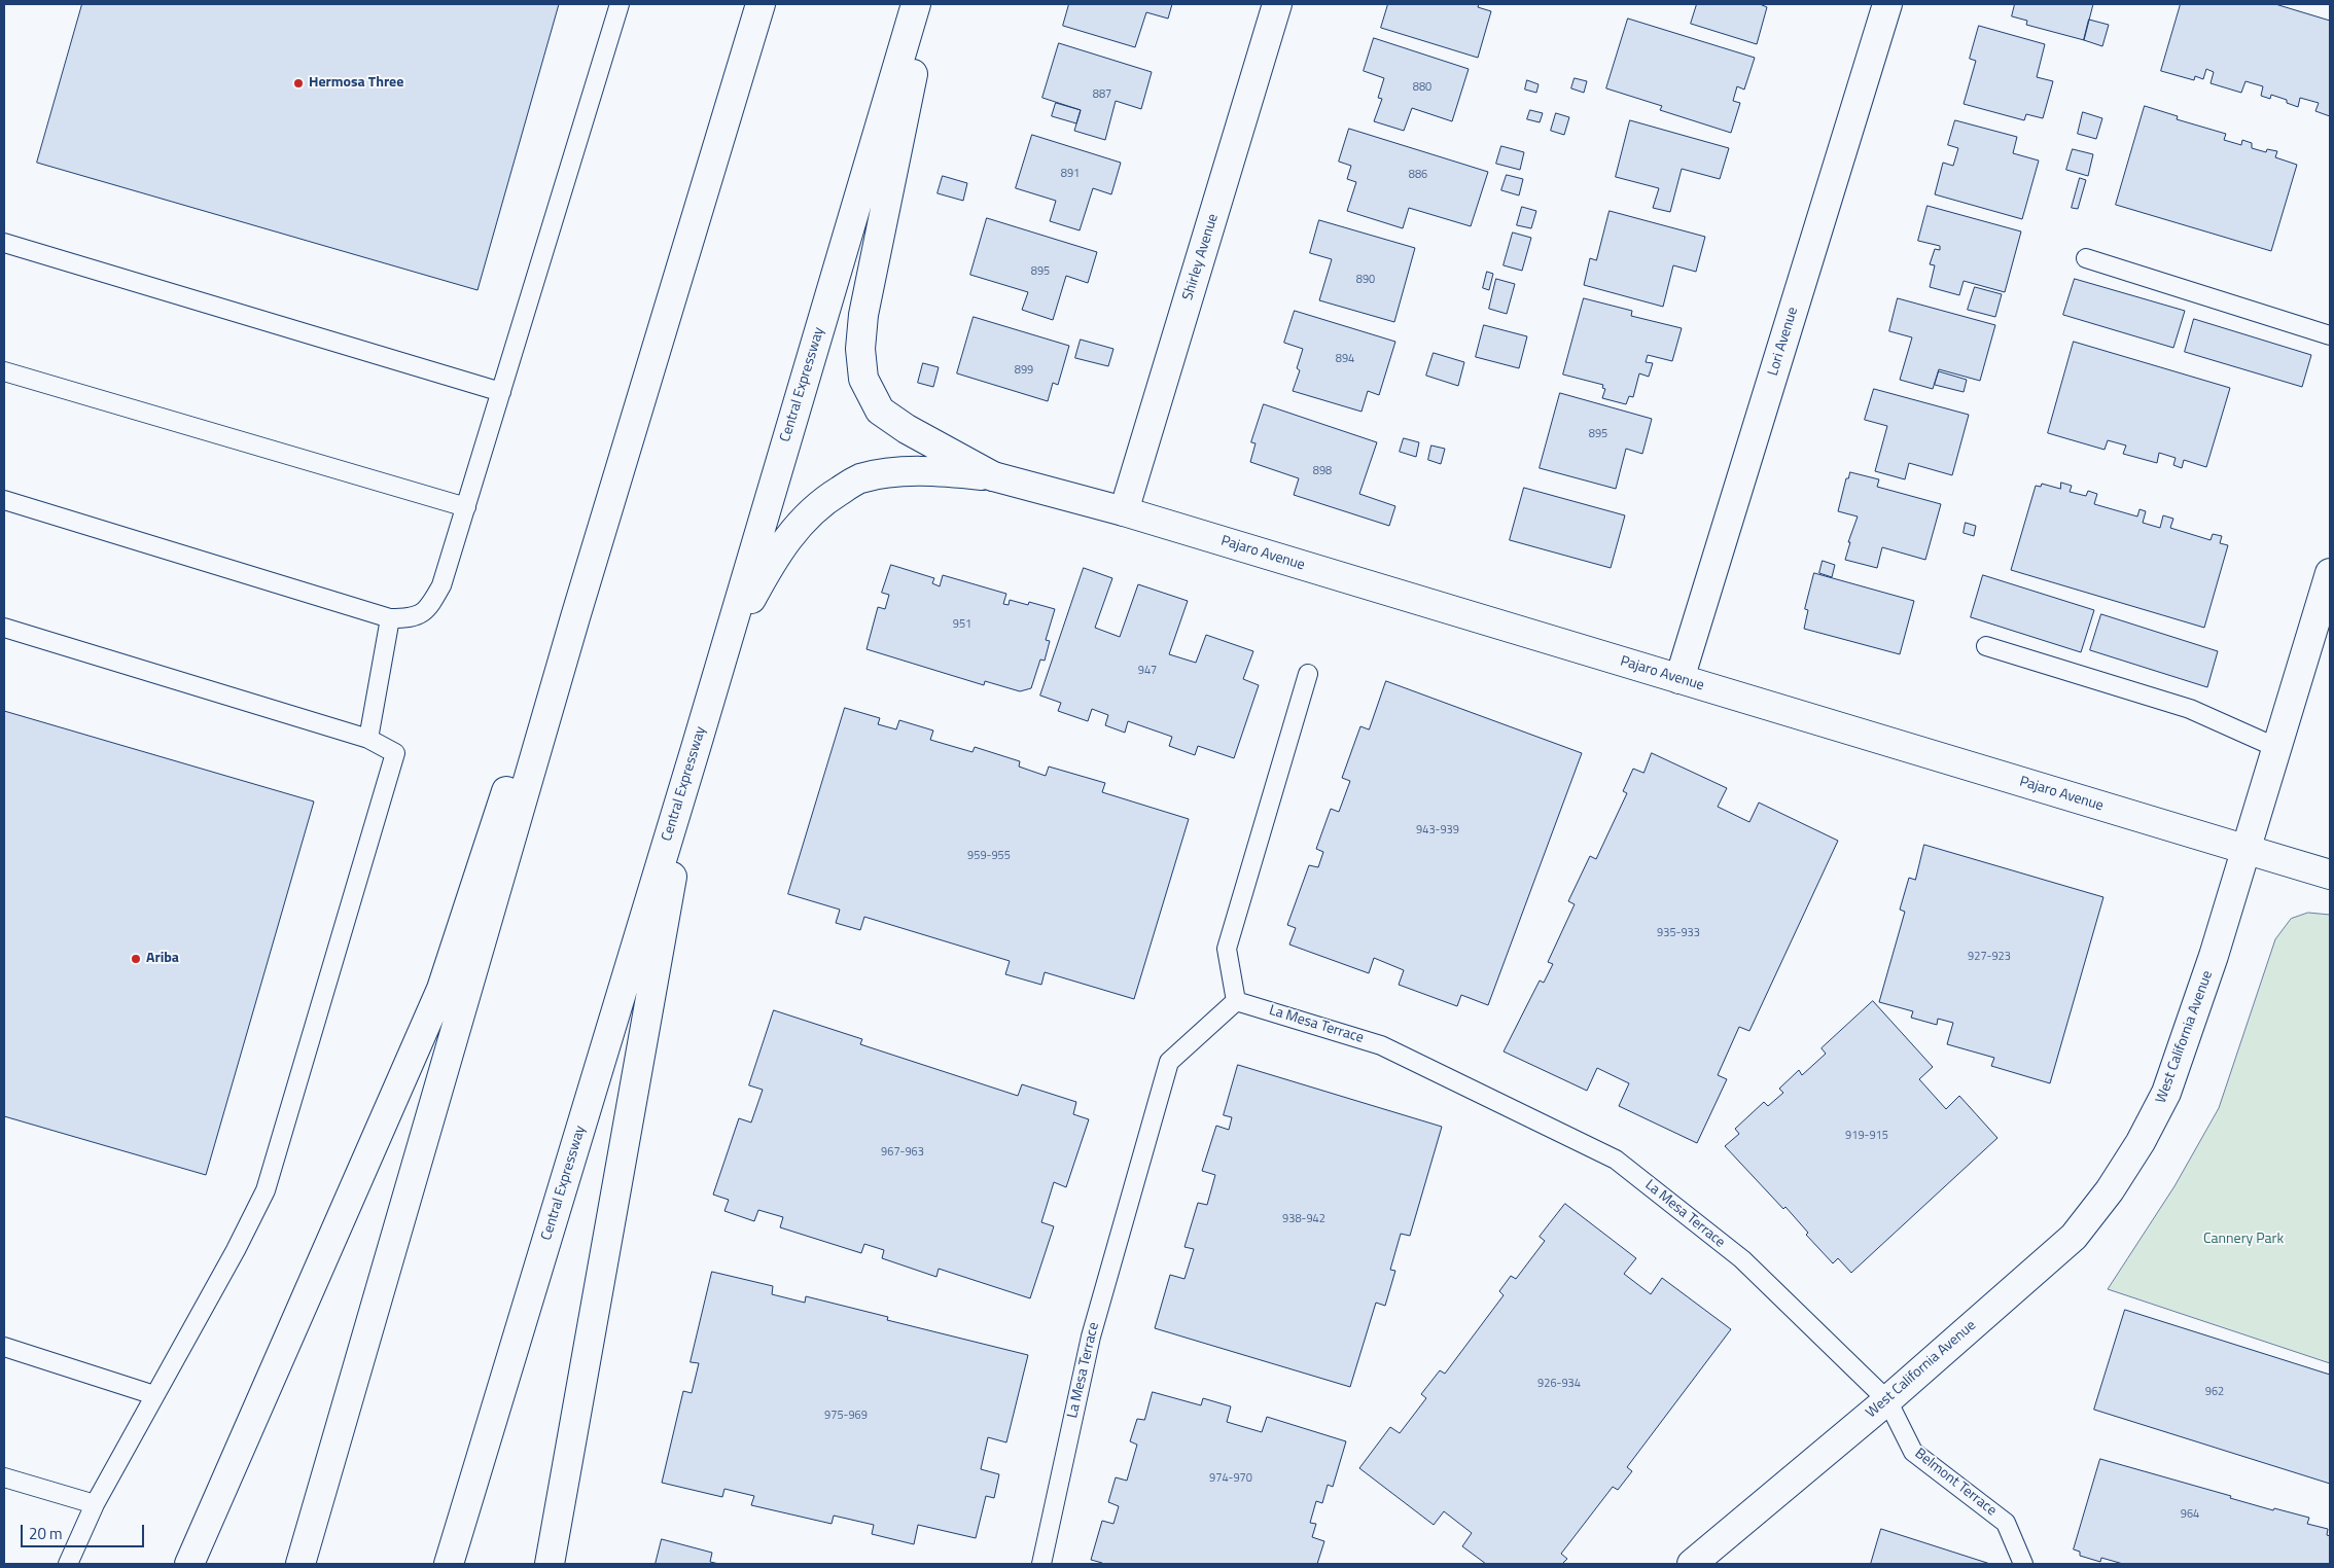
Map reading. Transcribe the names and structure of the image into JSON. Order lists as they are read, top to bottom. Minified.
{"streets":{"main road":["Shirley Avenue","Lori Avenue","Central Expressway","Pajaro Avenue","West California Avenue"],"lane":["La Mesa Terrace","Belmont Terrace"]},"crossings":[["Shirley Avenue","Pajaro Avenue"],["Lori Avenue","Pajaro Avenue"],["Pajaro Avenue","West California Avenue"],["La Mesa Terrace","West California Avenue"],["La Mesa Terrace","Belmont Terrace"],["West California Avenue","Belmont Terrace"]],"parks":["Cannery Park"],"places":["Hermosa Three","Ariba"],"house_numbers":["880","887","891","886","895","890","894","899","895","898","951","947","943-939","959-955","935-933","927-923","919-915","967-963","938-942","926-934","962","975-969","974-970","964"],"scale_bar":"20 m"}
